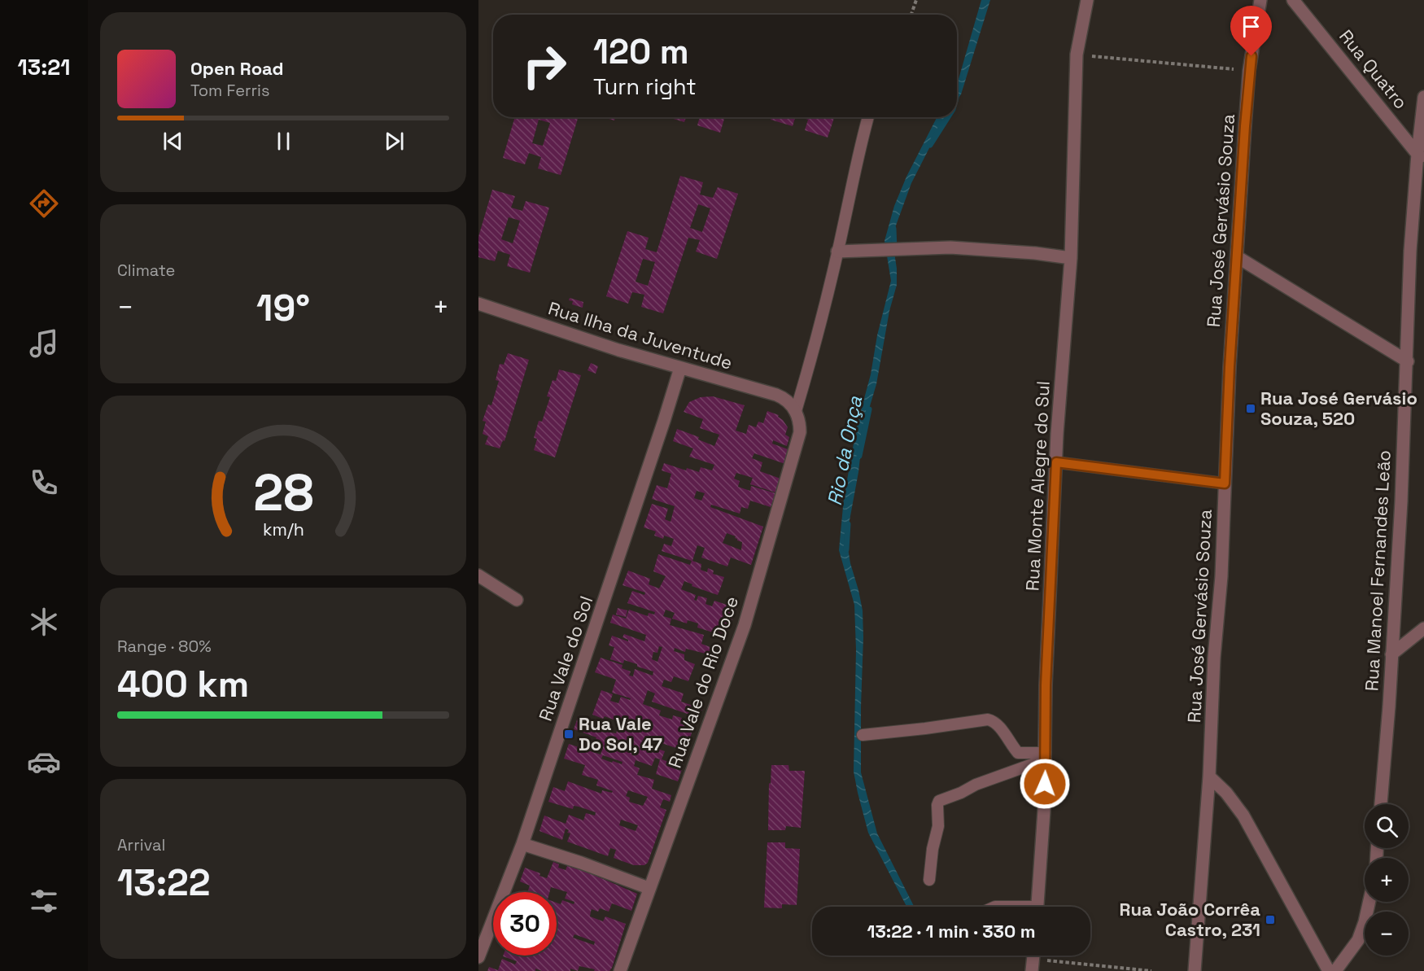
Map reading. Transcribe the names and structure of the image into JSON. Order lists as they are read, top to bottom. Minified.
{"streets":{"street":["Rua Quatro","Rua José Gervásio Souza","Rua Ilha da Juventude","Rua Monte Alegre do Sul","Rua Manoel Fernandes Leão","Rua Vale do Sol","Rua Vale do Rio Doce"]},"crossings":[["Rua Quatro","Rua Manoel Fernandes Leão"],["Rua Ilha da Juventude","Rua Vale do Sol"],["Rua Ilha da Juventude","Rua Vale do Rio Doce"]],"water":["Rio da Onça"],"places":{"transit":["Rua José Gervásio Souza, 520","Rua Vale Do Sol, 47","Rua João Corrêa Castro, 231"]},"page":{"tabs":"13:21","turn":["120 m","Turn right"],"song":["Open Road","Tom Ferris"],"tile":["Climate",["Range · 80%","400 km"],["Arrival","13:22"]],"heat":["−","19°","+"],"map_buttons":["+","−"],"limit":"30","trip":"13:22 · 1 min · 330 m","gauge":["28","km/h"]}}
